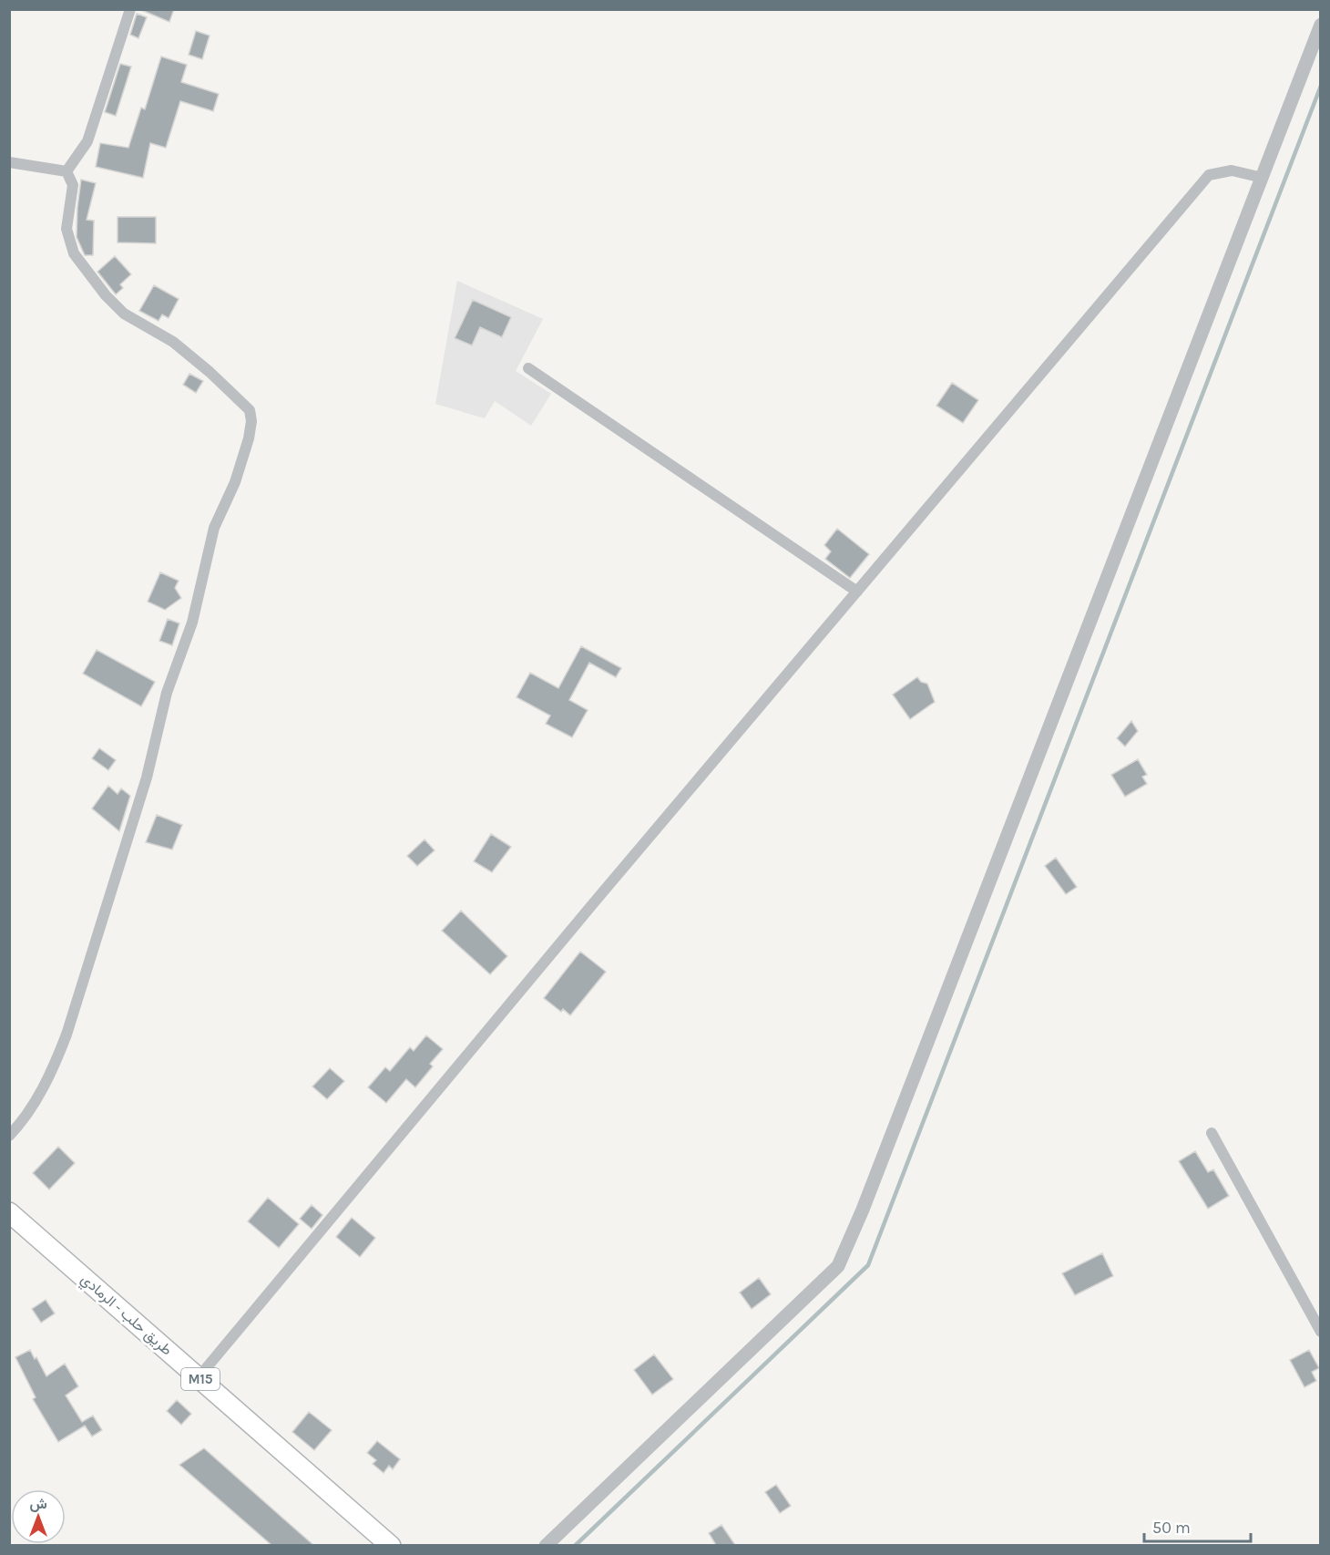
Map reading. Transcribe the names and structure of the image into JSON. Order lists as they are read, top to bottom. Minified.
{"streets":{"highway":["طريق حلب - الرمادي","M15"]},"scale_bar":"50 m","north":"top"}
